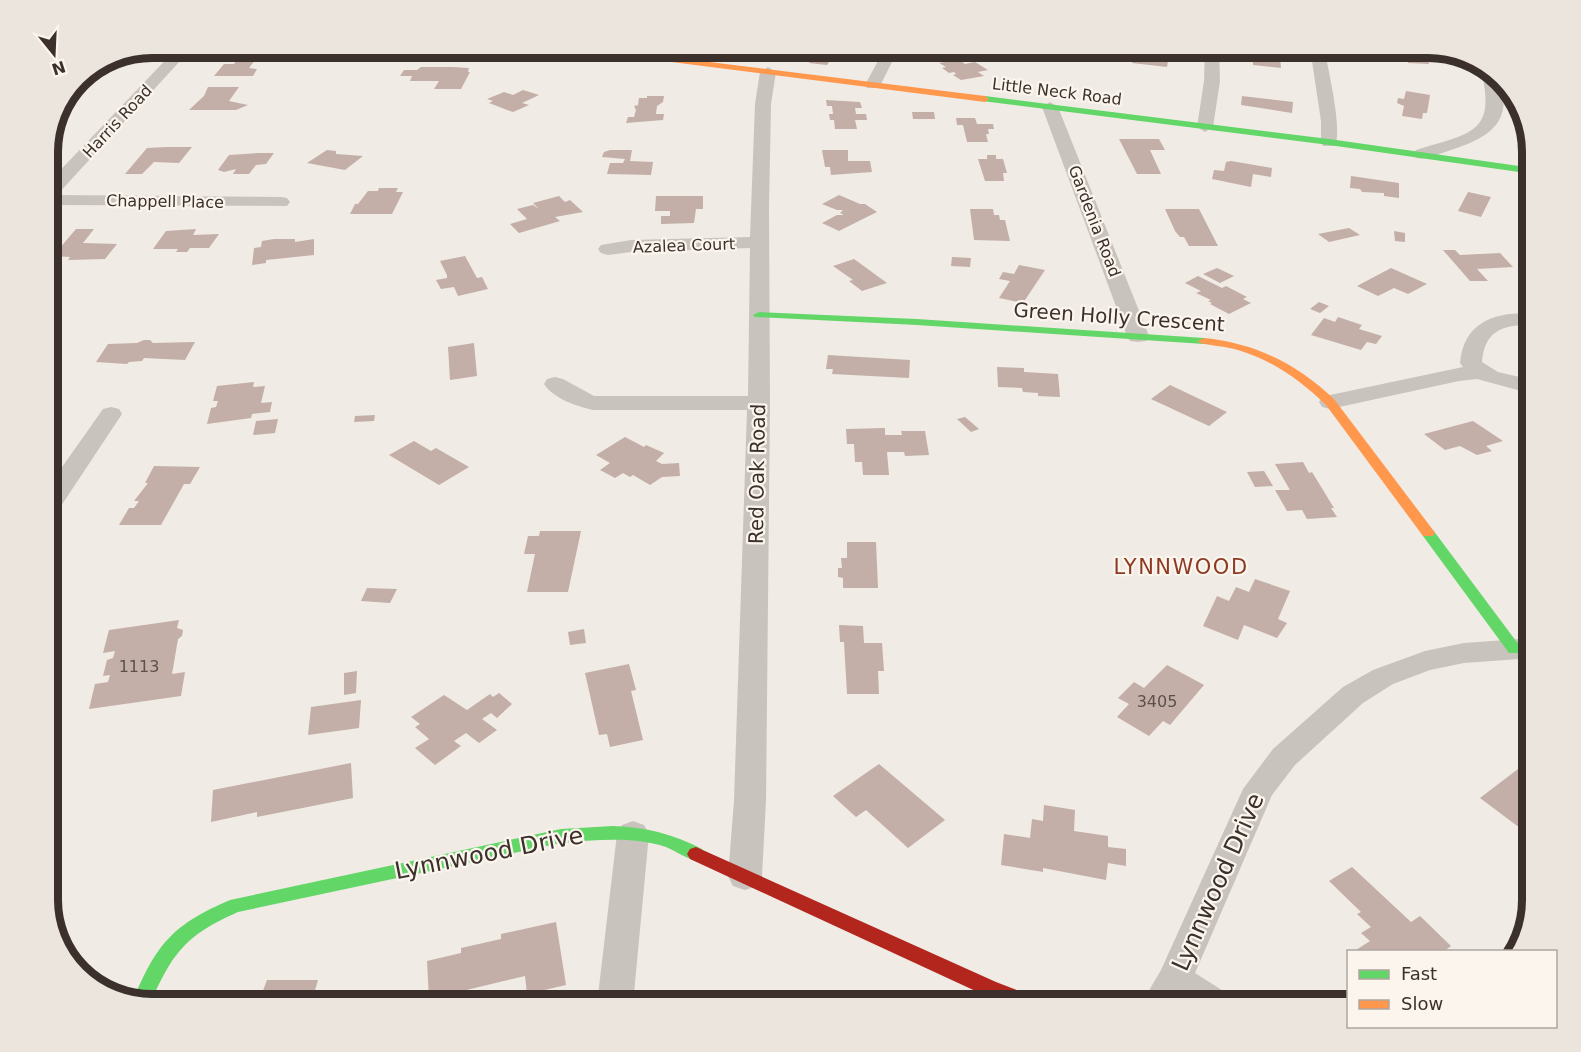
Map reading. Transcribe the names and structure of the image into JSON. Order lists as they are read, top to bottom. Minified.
{"streets":{"street":["Little Neck Road","Harris Road","Chappell Place","Gardenia Road","Azalea Court","Green Holly Crescent","Red Oak Road","Lynnwood Drive"]},"crossings":[["Little Neck Road","Gardenia Road"],["Little Neck Road","Red Oak Road"],["Gardenia Road","Green Holly Crescent"],["Azalea Court","Red Oak Road"],["Green Holly Crescent","Red Oak Road"],["Red Oak Road","Lynnwood Drive"]],"districts":["LYNNWOOD"],"house_numbers":["1113","3405"],"legend":["Fast","Slow"],"north":"bottom"}
